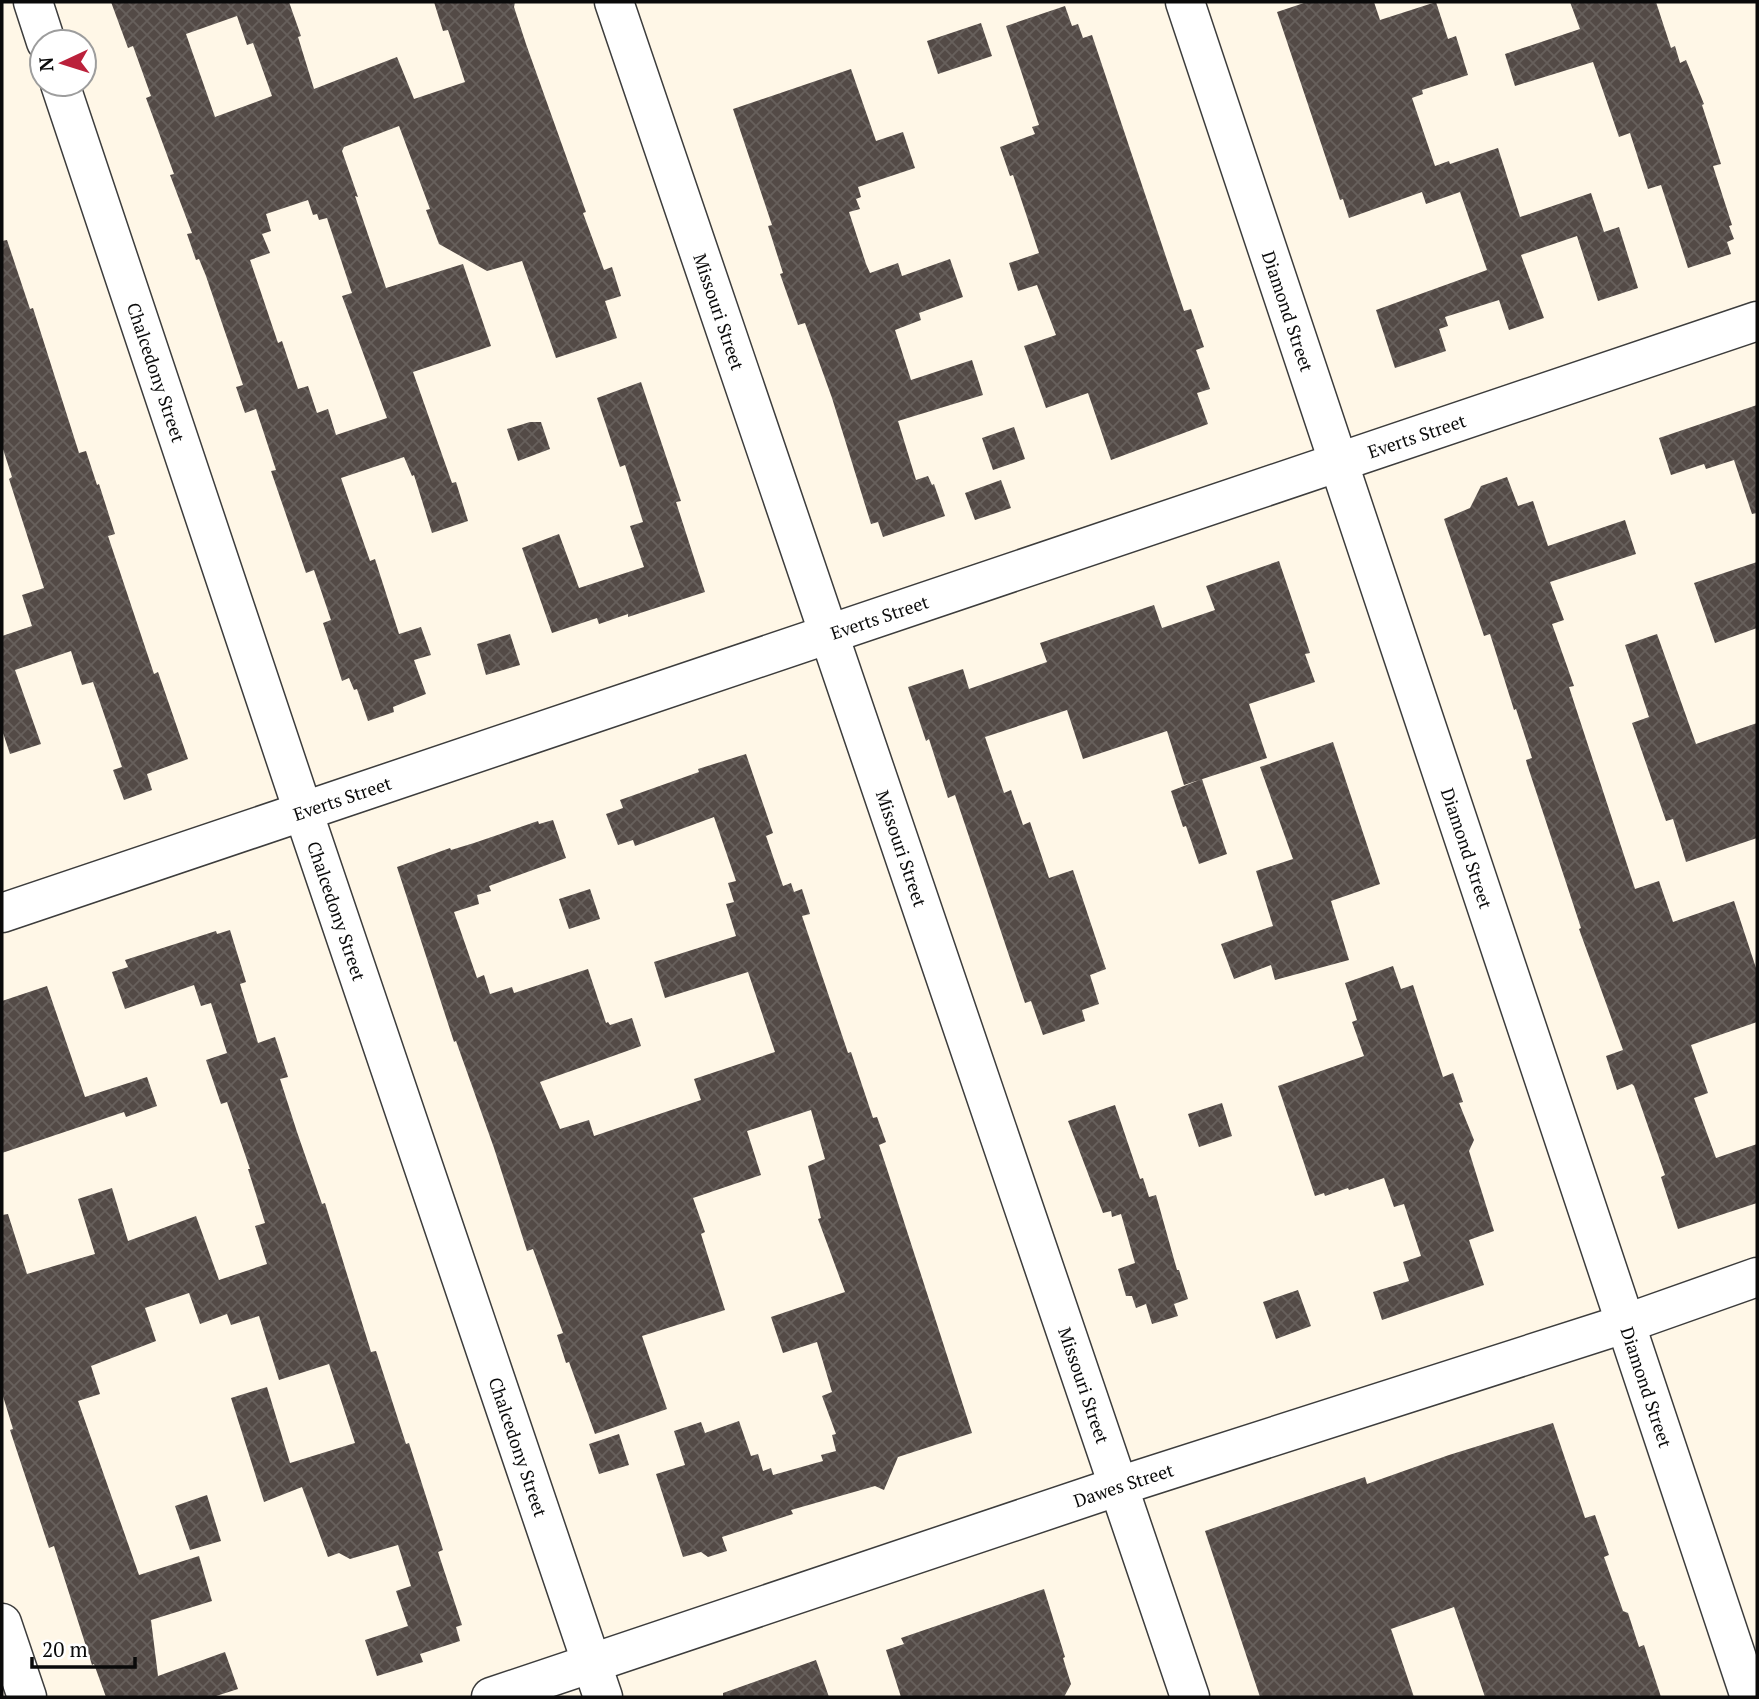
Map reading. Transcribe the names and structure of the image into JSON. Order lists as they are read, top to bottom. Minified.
{"streets":{"street":["Diamond Street","Missouri Street","Chalcedony Street","Everts Street","Dawes Street"]},"crossings":[["Diamond Street","Everts Street"],["Diamond Street","Dawes Street"],["Missouri Street","Everts Street"],["Missouri Street","Dawes Street"],["Chalcedony Street","Everts Street"],["Chalcedony Street","Dawes Street"]],"scale_bar":"20 m","north":"left"}
